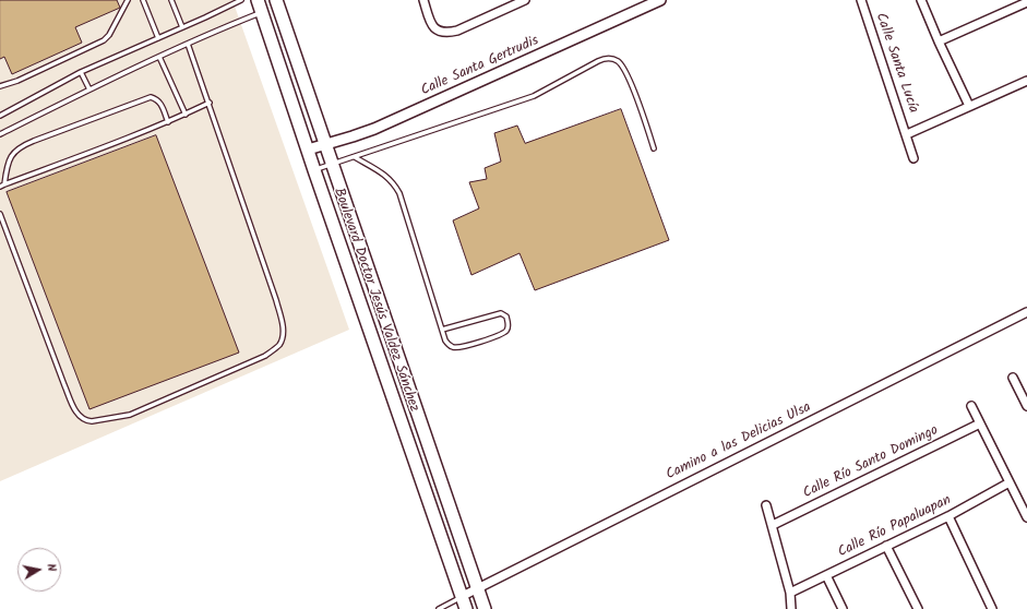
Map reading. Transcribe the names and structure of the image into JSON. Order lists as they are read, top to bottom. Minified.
{"streets":{"main road":["Boulevard Doctor Jesús Valdez Sánchez"],"street":["Calle Santa Lucía","Calle Santa Gertrudis","Camino a las Delicias Ulsa","Calle Río Santo Domingo","Calle Río Papaluapan"]},"crossings":[["Calle Santa Gertrudis","Boulevard Doctor Jesús Valdez Sánchez"],["Boulevard Doctor Jesús Valdez Sánchez","Camino a las Delicias Ulsa"]],"north":"right"}
